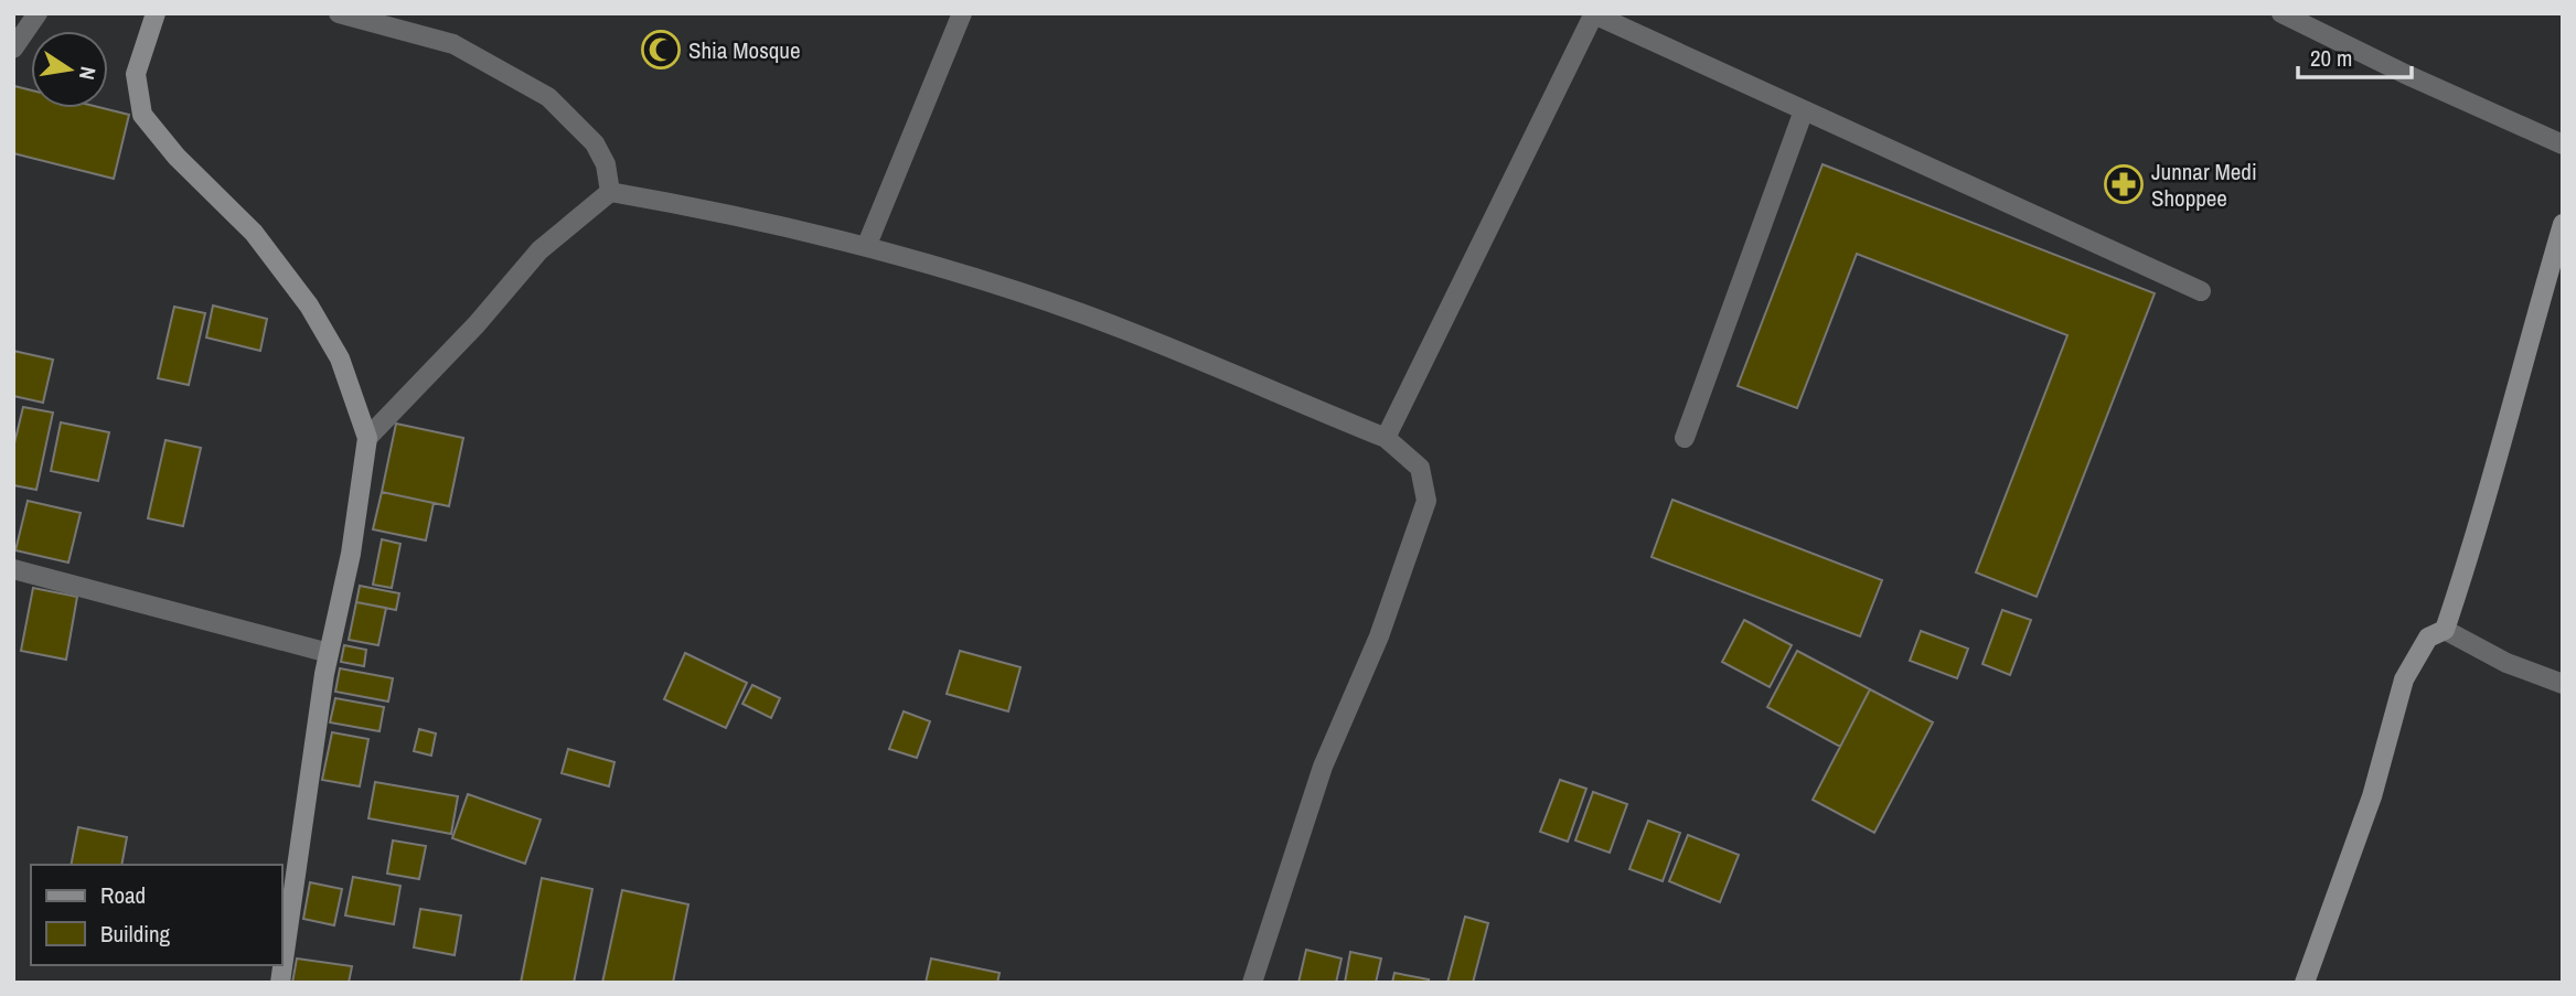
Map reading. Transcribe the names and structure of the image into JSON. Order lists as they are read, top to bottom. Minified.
{"places":{"mosque":["Shia Mosque"],"pharmacy":["Junnar Medi Shoppee"]},"legend":["Road","Building"],"scale_bar":"20 m","north":"right"}
